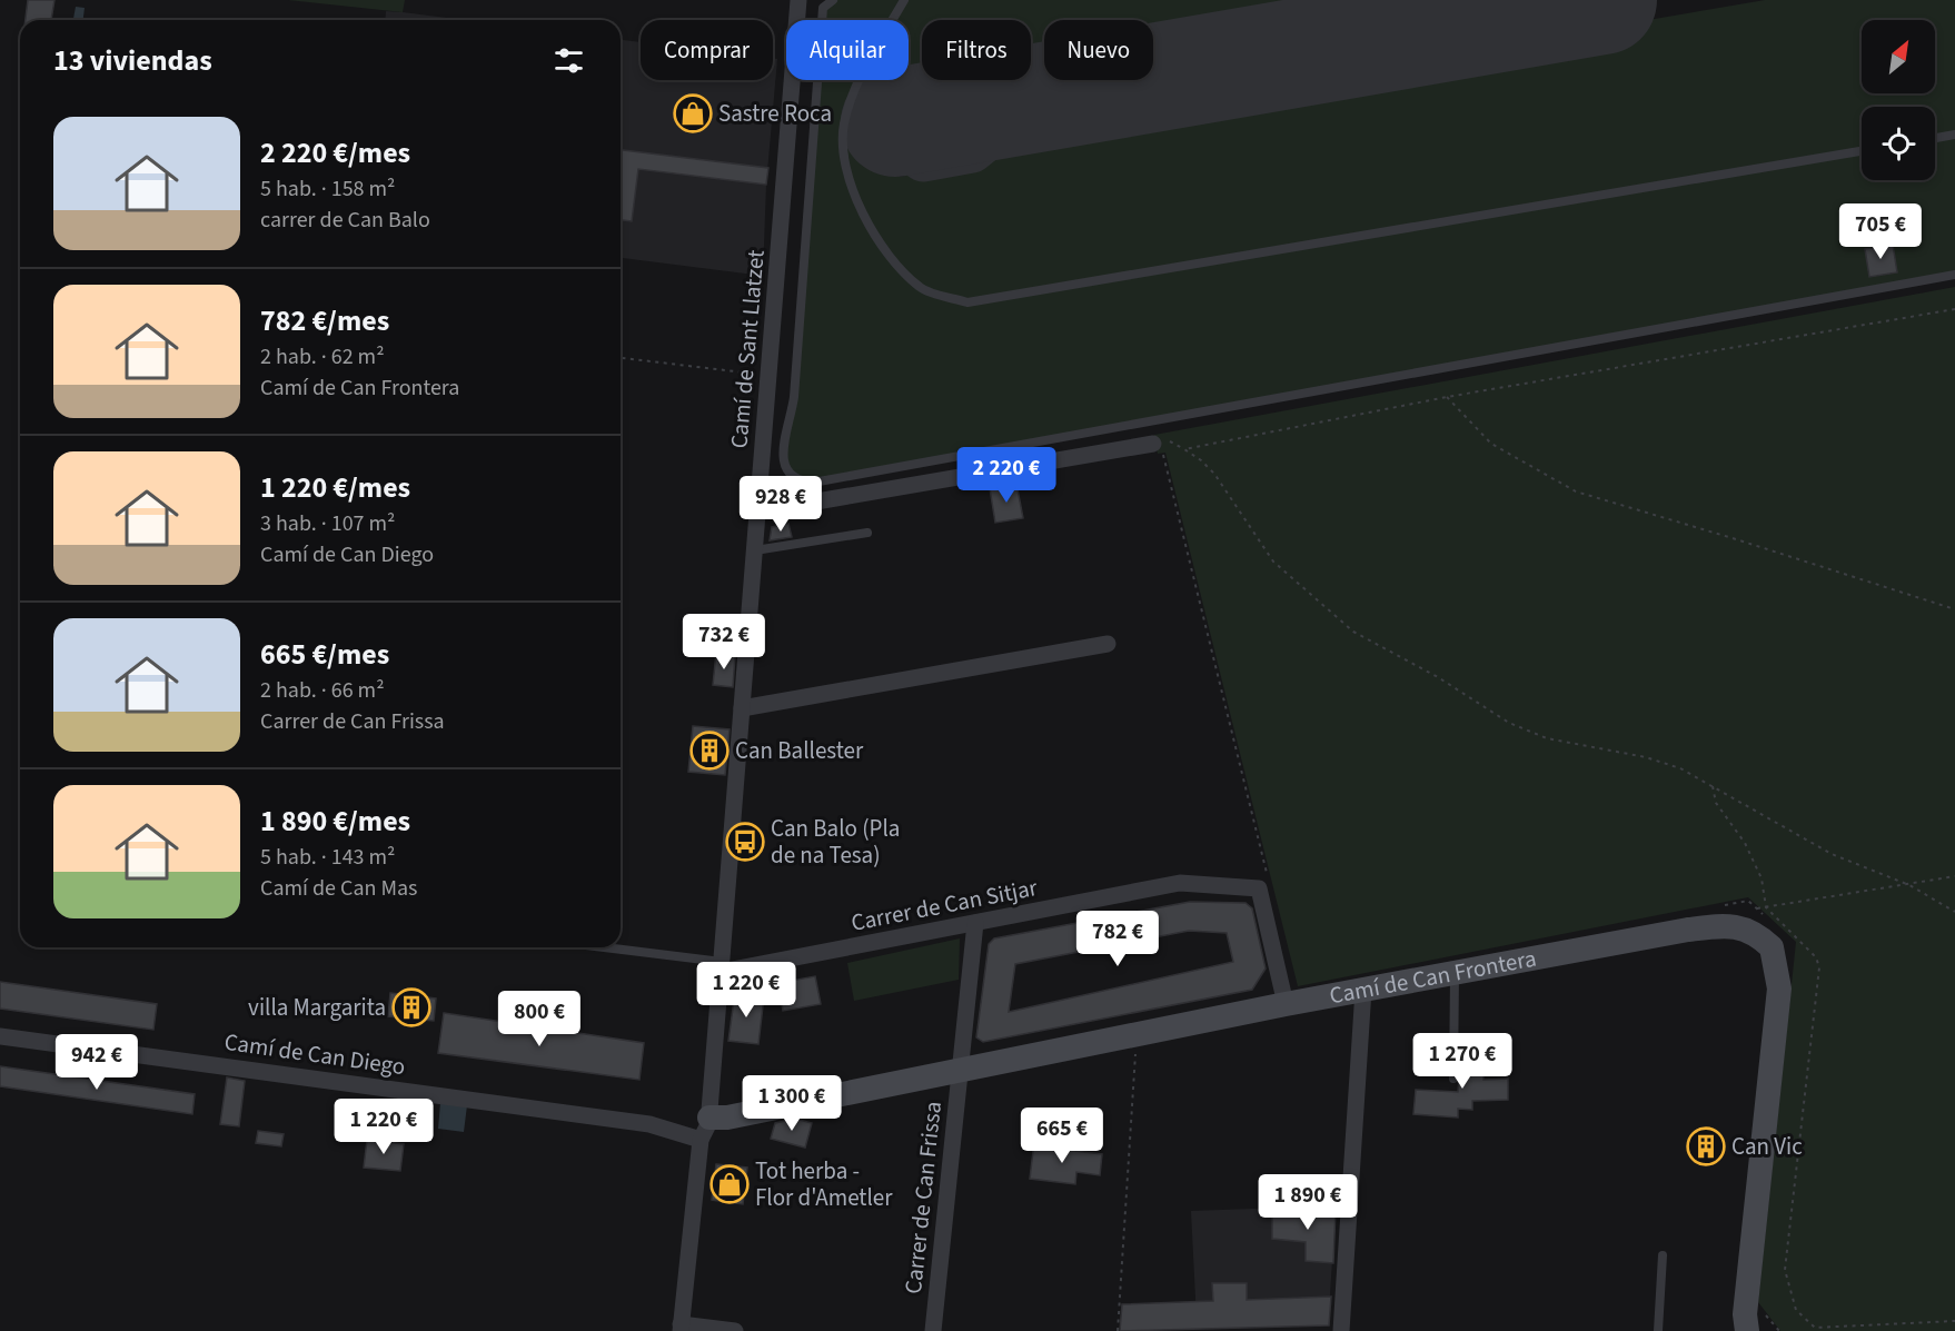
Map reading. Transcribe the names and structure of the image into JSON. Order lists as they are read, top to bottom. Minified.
{"streets":{"street":["Camí de Sant Llatzet","Carrer de Can Sitjar","Camí de Can Frontera","Camí de Can Diego","Carrer de Can Frissa"]},"crossings":[["Camí de Sant Llatzet","Carrer de Can Sitjar"],["Camí de Sant Llatzet","Camí de Can Frontera"],["Camí de Sant Llatzet","Camí de Can Diego"],["Carrer de Can Sitjar","Camí de Can Frontera"],["Carrer de Can Sitjar","Carrer de Can Frissa"],["Camí de Can Frontera","Camí de Can Diego"],["Camí de Can Frontera","Carrer de Can Frissa"]],"places":{"shop":["Sastre Roca","Tot herba - Flor d'Ametler"],"building":["Can Ballester","villa Margarita","Can Vic"],"bus stop":["Can Balo (Pla de na Tesa)"]},"north":"top right","page":{"chip":["Comprar","Alquilar","Filtros","Nuevo"],"heading":"13 viviendas","list":[{"name":"2 220 €/mes","note":"5 hab. · 158 m² · carrer de Can Balo"},{"name":"782 €/mes","note":"2 hab. · 62 m² · Camí de Can Frontera"},{"name":"1 220 €/mes","note":"3 hab. · 107 m² · Camí de Can Diego"},{"name":"665 €/mes","note":"2 hab. · 66 m² · Carrer de Can Frissa"},{"name":"1 890 €/mes","note":"5 hab. · 143 m² · Camí de Can Mas"}],"price":["705 €","2 220 €","928 €","732 €","782 €","1 220 €","800 €","1 270 €","942 €","1 300 €","1 220 €","665 €","1 890 €"]}}
